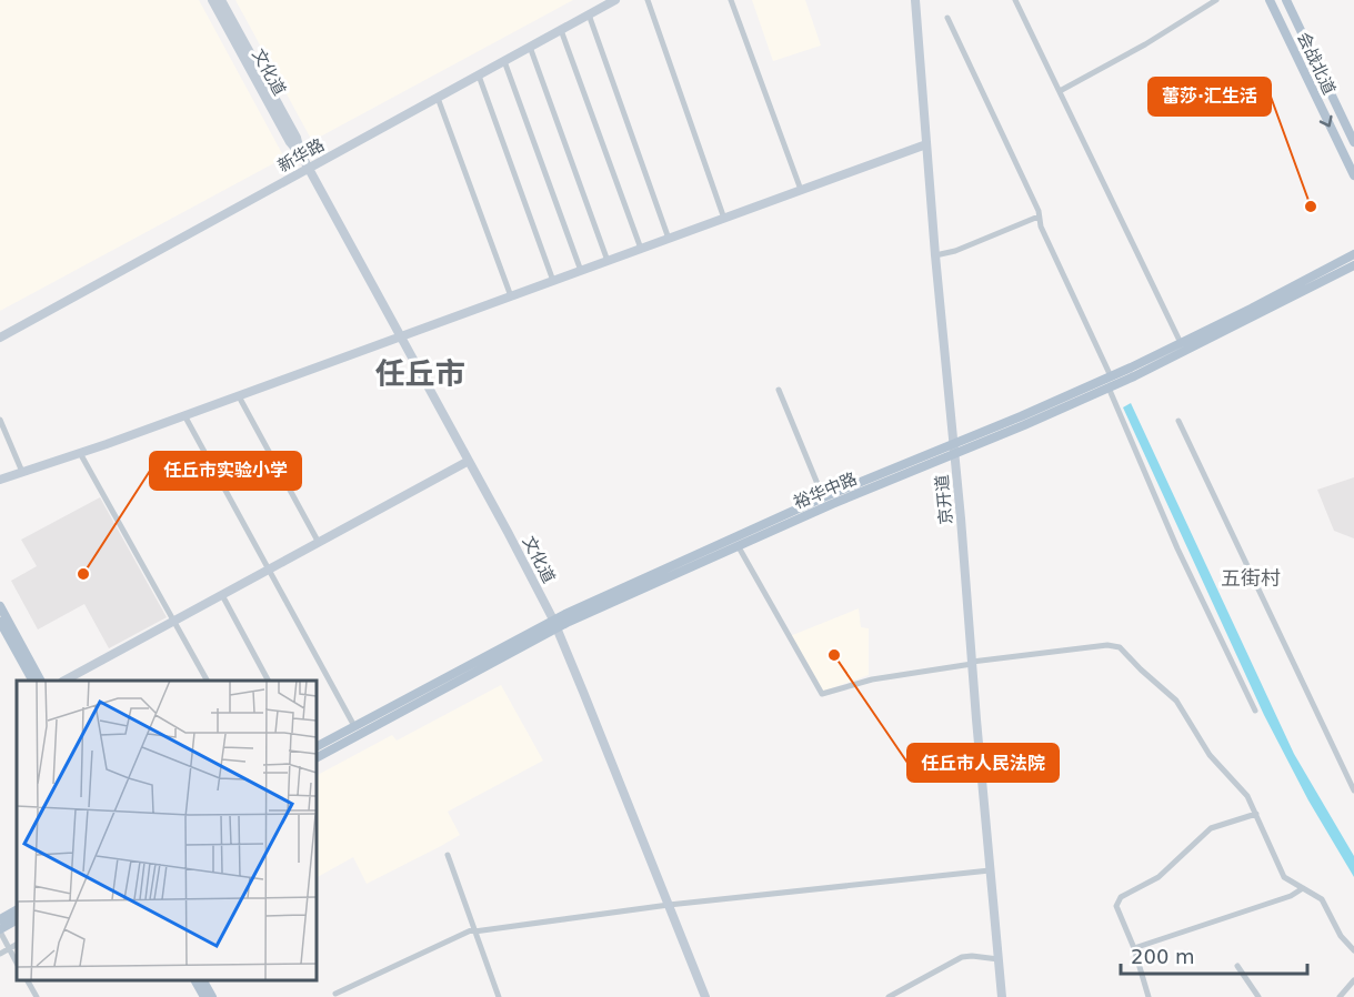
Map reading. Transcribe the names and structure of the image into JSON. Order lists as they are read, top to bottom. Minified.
{"streets":{"main road":["会战北道","文化道","新华路","裕华中路","京开道"]},"crossings":[["文化道","新华路"],["文化道","裕华中路"],["裕华中路","京开道"]],"districts":["任丘市","五街村"],"places":["蕾莎·汇生活","任丘市实验小学","任丘市人民法院"],"scale_bar":"200 m"}
